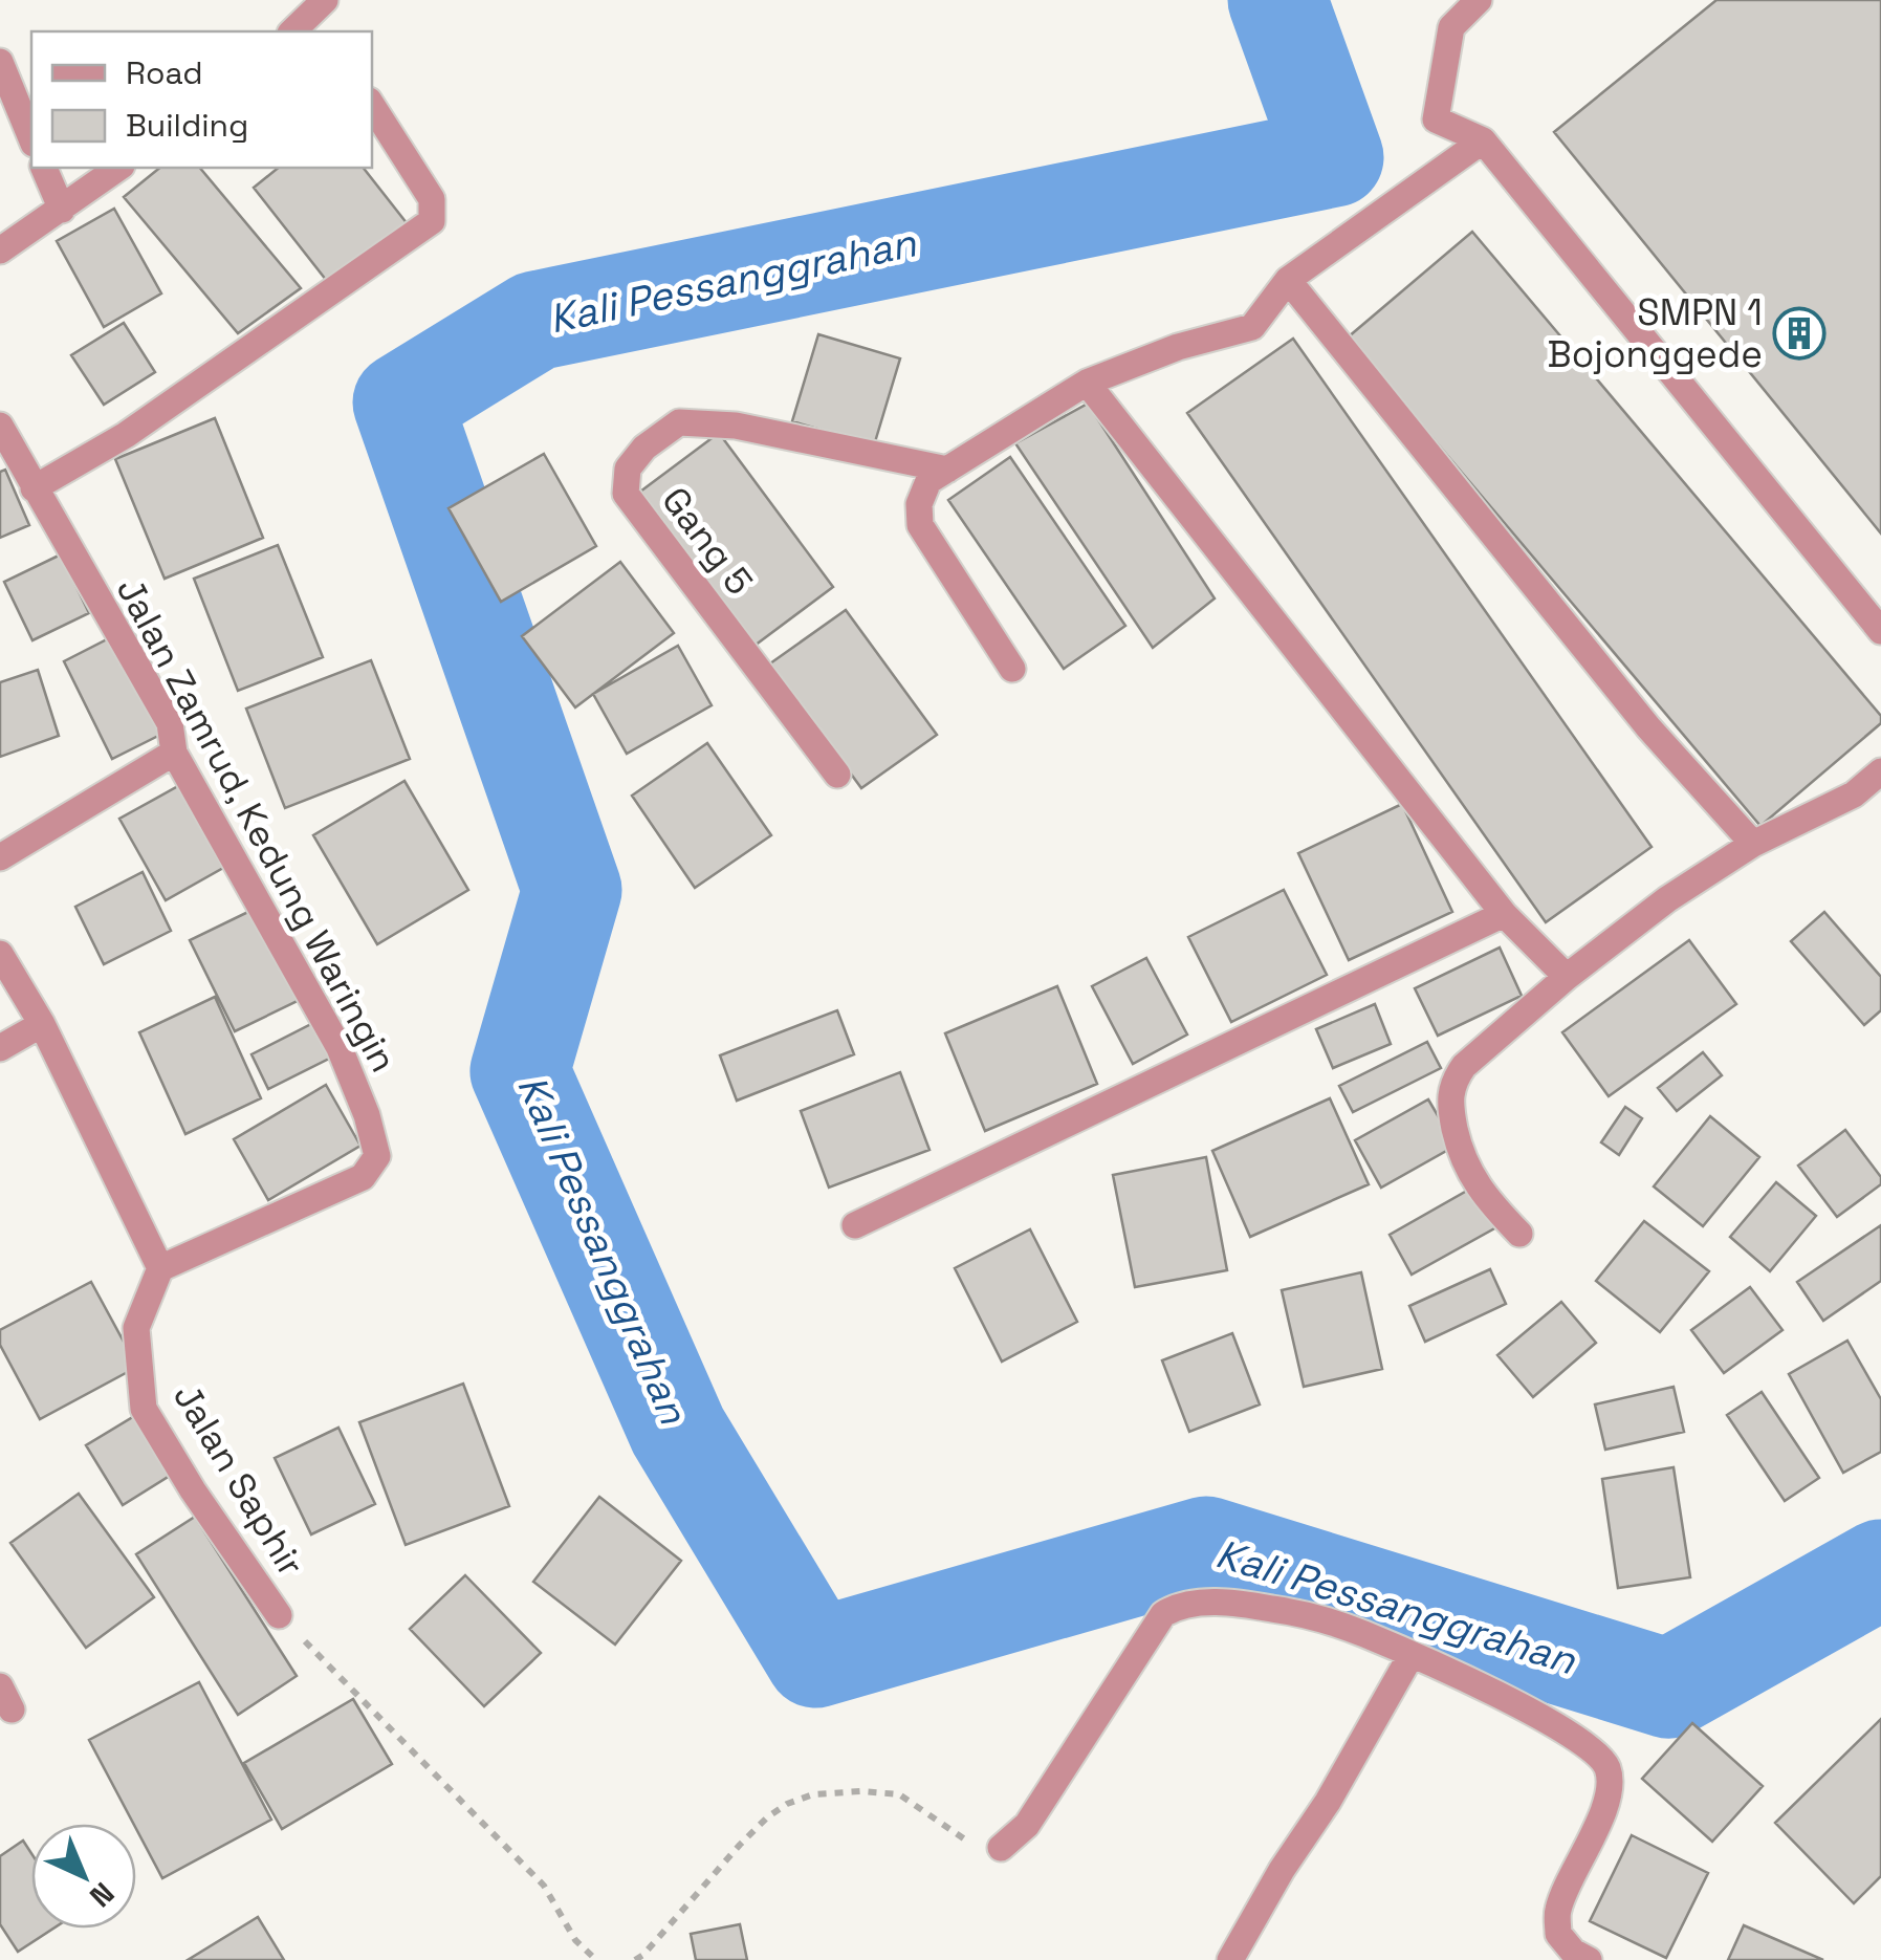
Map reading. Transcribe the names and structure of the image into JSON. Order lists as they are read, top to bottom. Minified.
{"streets":{"street":["Gang 5","Jalan Zamrud, Kedung Waringin","Jalan Saphir"]},"crossings":[["Jalan Zamrud, Kedung Waringin","Jalan Saphir"]],"water":["Kali Pessanggrahan"],"places":{"building":["SMPN 1 Bojonggede"]},"legend":["Road","Building"],"north":"bottom right"}
